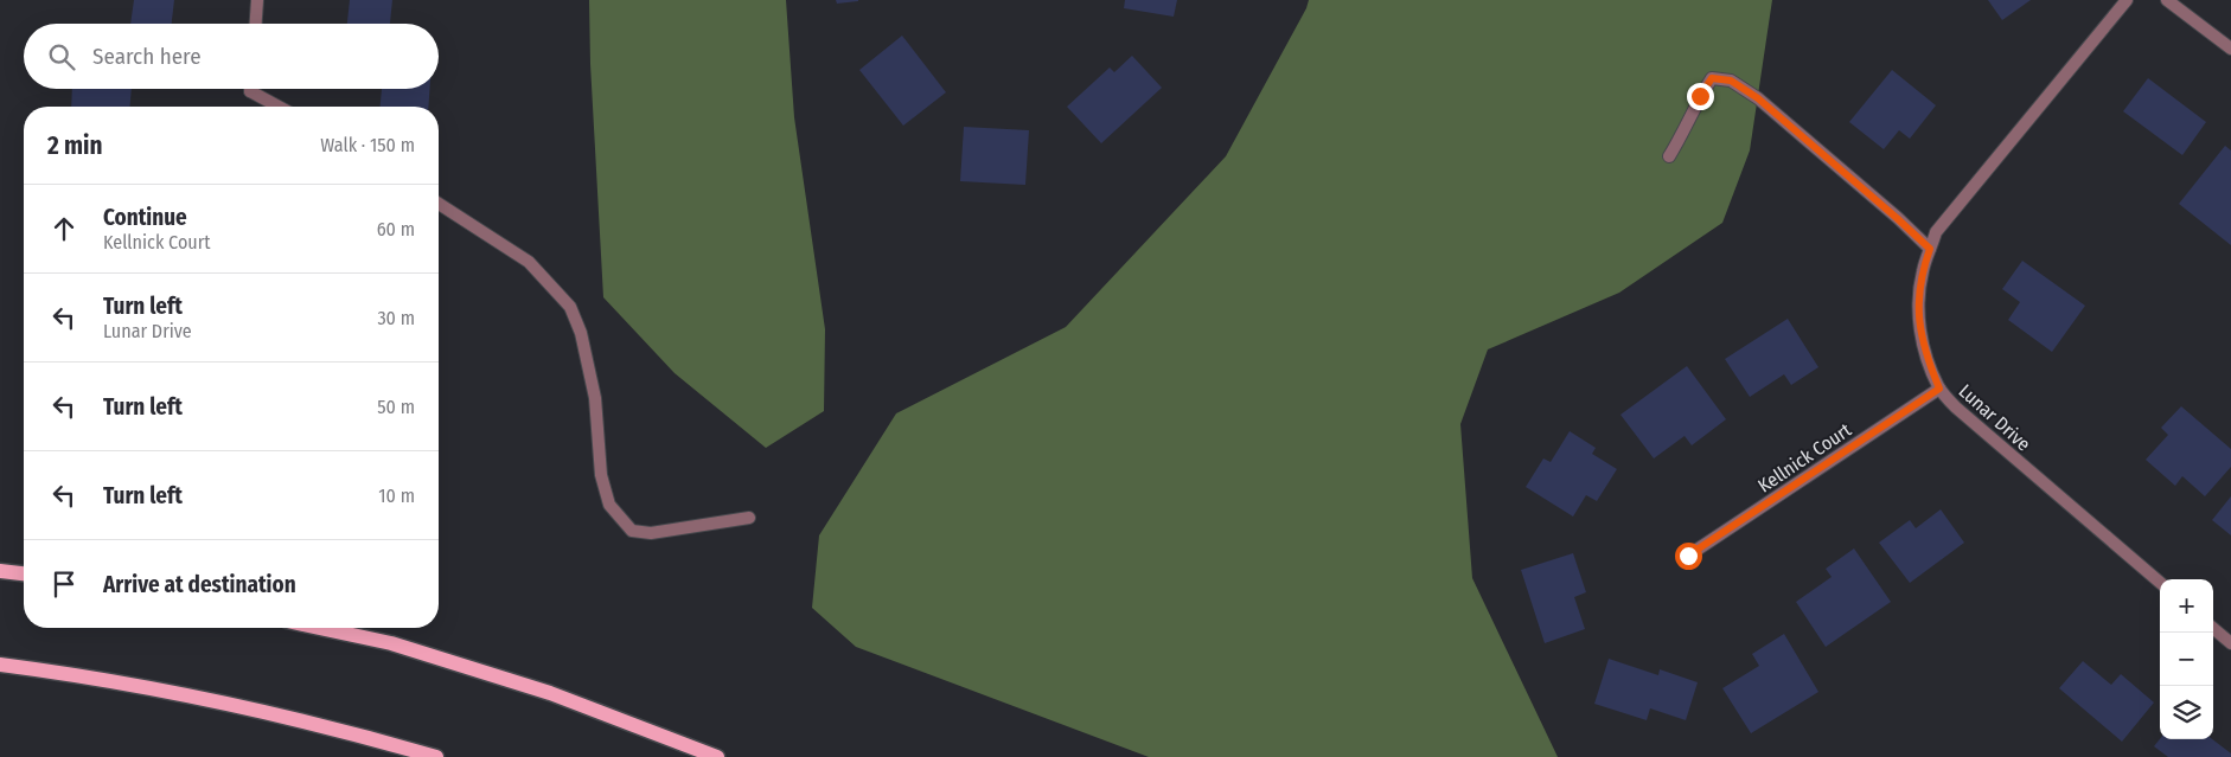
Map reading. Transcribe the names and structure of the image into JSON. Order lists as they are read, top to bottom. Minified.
{"streets":{"street":["Lunar Drive","Kellnick Court"]},"crossings":[["Lunar Drive","Kellnick Court"]],"page":{"search":"Search here","heading":["2 min","Walk · 150 m"],"list":[["Continue","Kellnick Court","60 m"],["Turn left","Lunar Drive","30 m"],["Turn left","50 m"],["Turn left","10 m"],"Arrive at destination"],"map_buttons":["+","−"]}}
